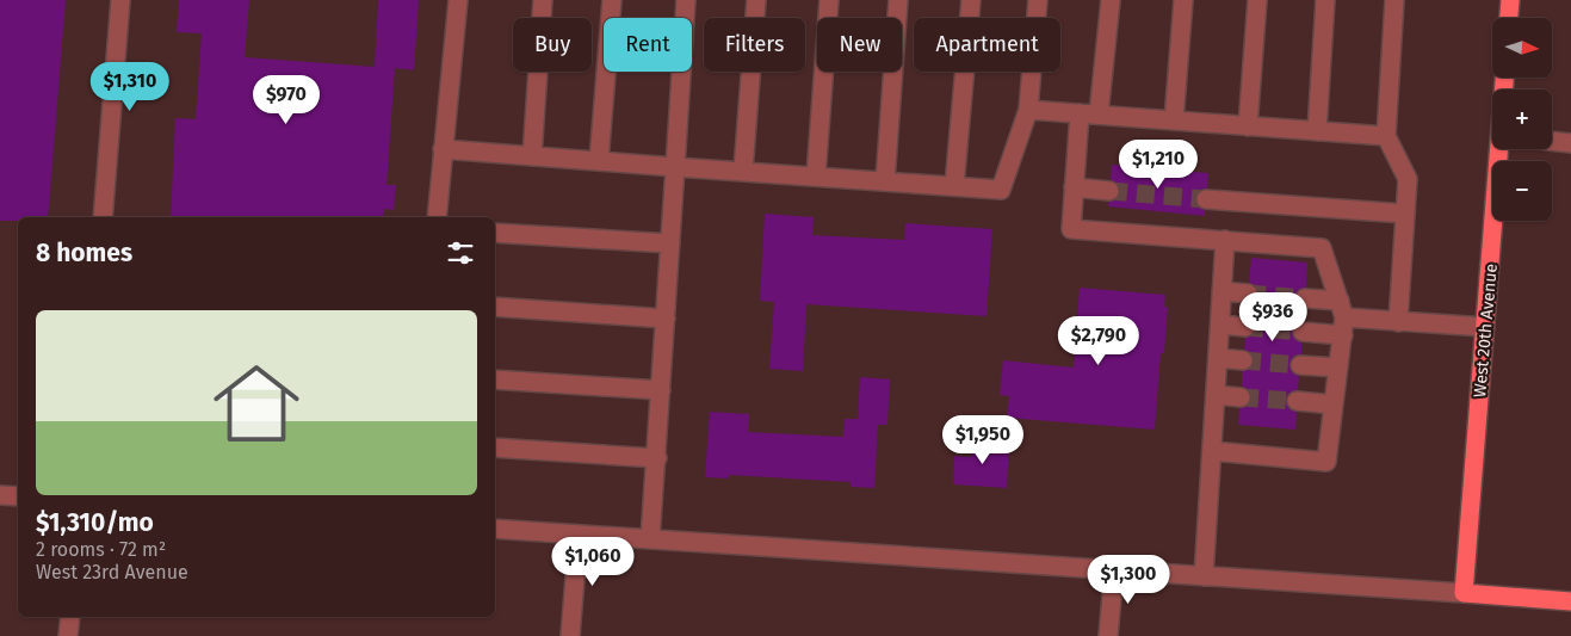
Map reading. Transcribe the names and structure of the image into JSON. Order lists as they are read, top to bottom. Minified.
{"streets":{"main road":["West 20th Avenue"]},"north":"right","page":{"map_buttons":["+","−"],"chip":["Buy","Rent","Filters","New","Apartment"],"price":["$1,310","$970","$1,210","$936","$2,790","$1,950","$1,060","$1,300"],"heading":"8 homes","list":[{"name":"$1,310/mo","note":"2 rooms · 72 m² · West 23rd Avenue"}]}}
